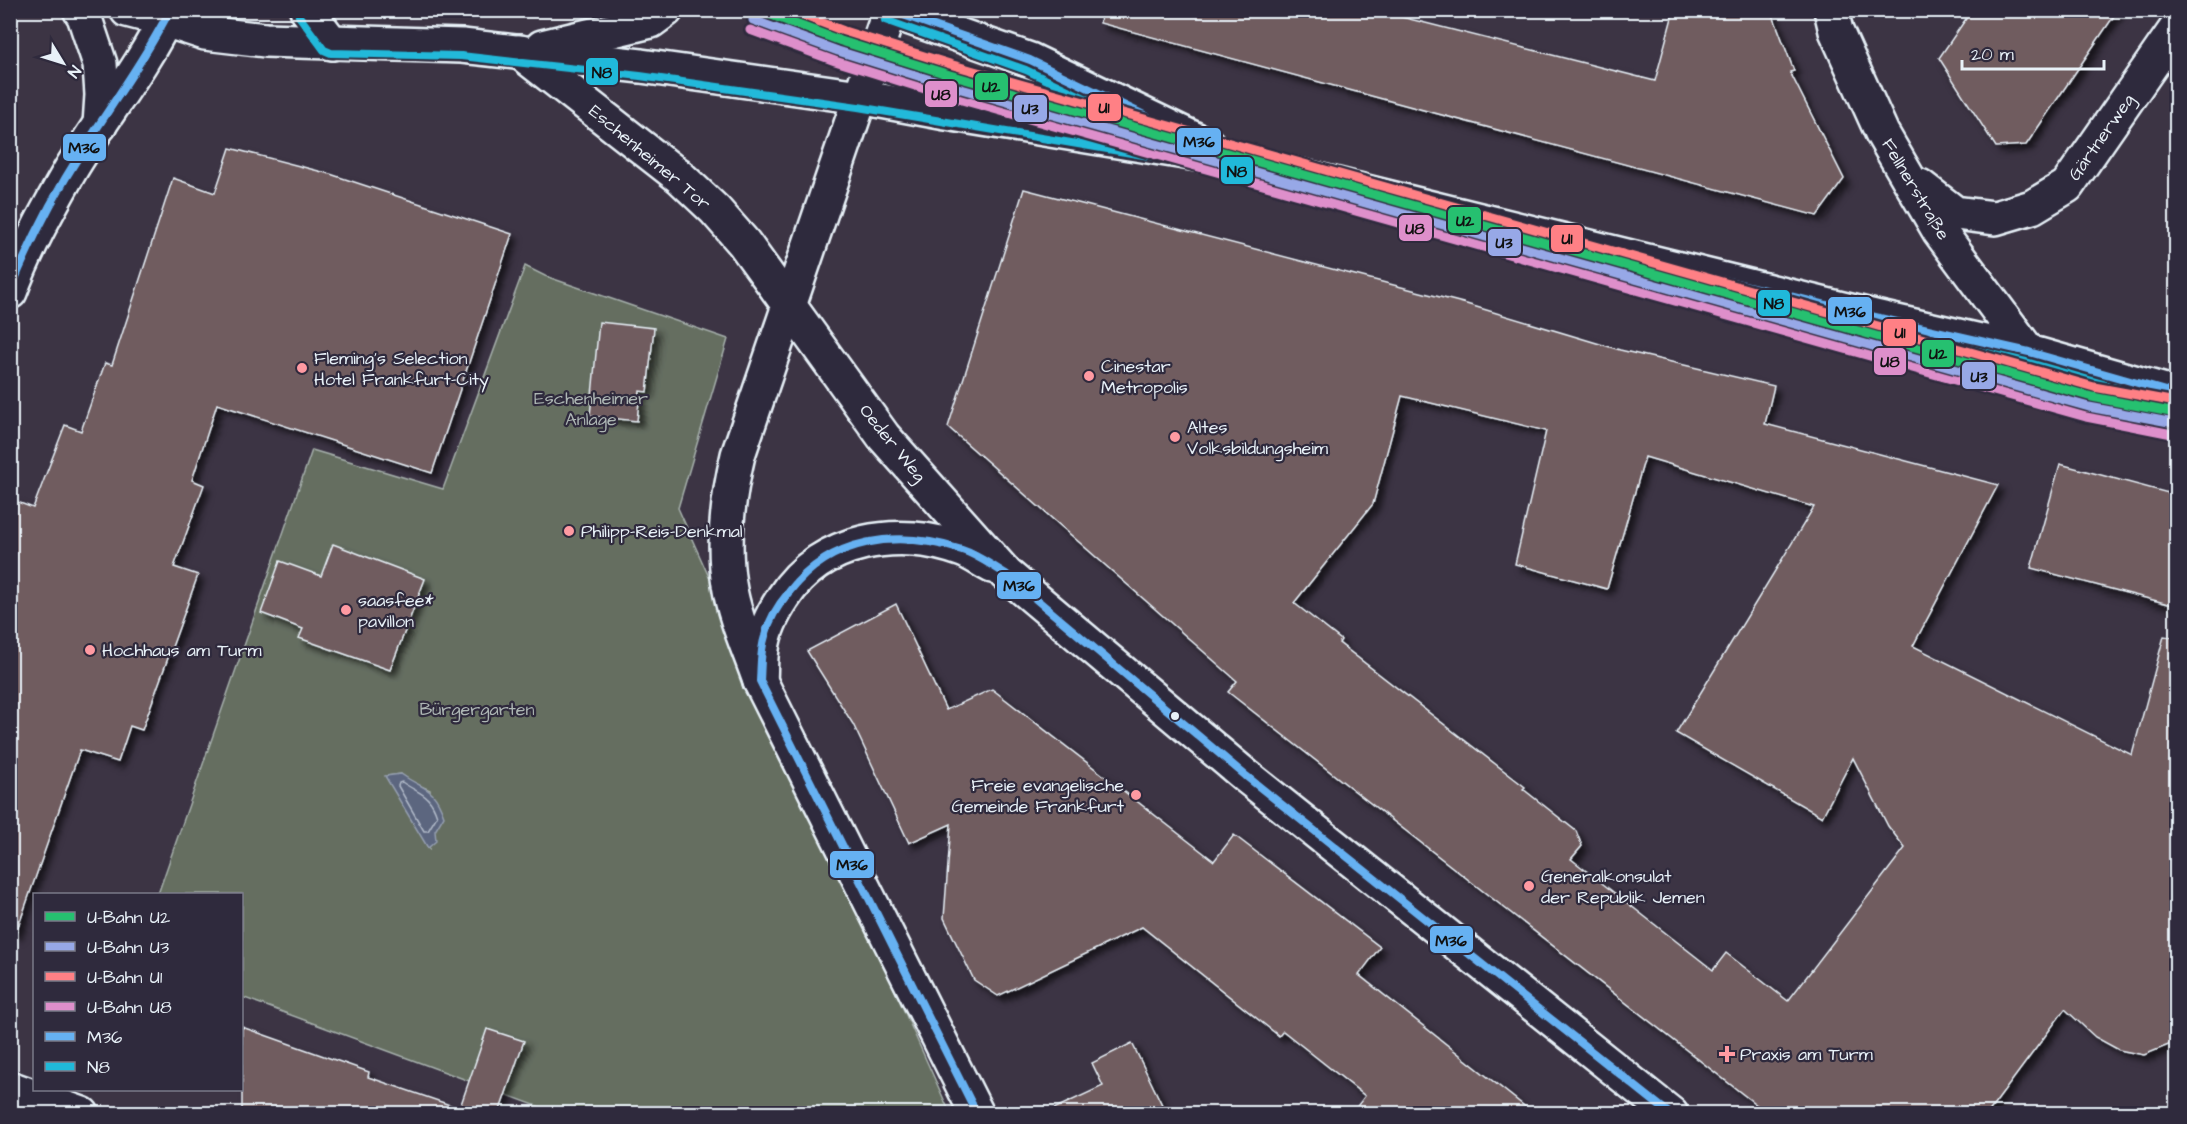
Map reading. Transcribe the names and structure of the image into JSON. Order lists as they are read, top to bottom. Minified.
{"streets":{"main road":["Gärtnerweg","Eschenheimer Tor","Fellnerstraße","Oeder Weg"]},"crossings":[["Gärtnerweg","Fellnerstraße"],["Eschenheimer Tor","Oeder Weg"]],"parks":["Eschenheimer Anlage","Bürgergarten"],"places":{"other":["Fleming's Selection Hotel Frankfurt-City","Cinestar Metropolis","Altes Volksbildungsheim","Philipp-Reis-Denkmal","saasfee* pavillon","Hochhaus am Turm","Freie evangelische Gemeinde Frankfurt","Generalkonsulat der Republik Jemen"],"health":["Praxis am Turm"]},"lines":["metro line U2","metro line U1","transit line M36","transit line N8","metro line U3","metro line U8"],"legend":["U-Bahn U2","U-Bahn U3","U-Bahn U1","U-Bahn U8","M36","N8"],"scale_bar":"20 m","north":"bottom right"}
